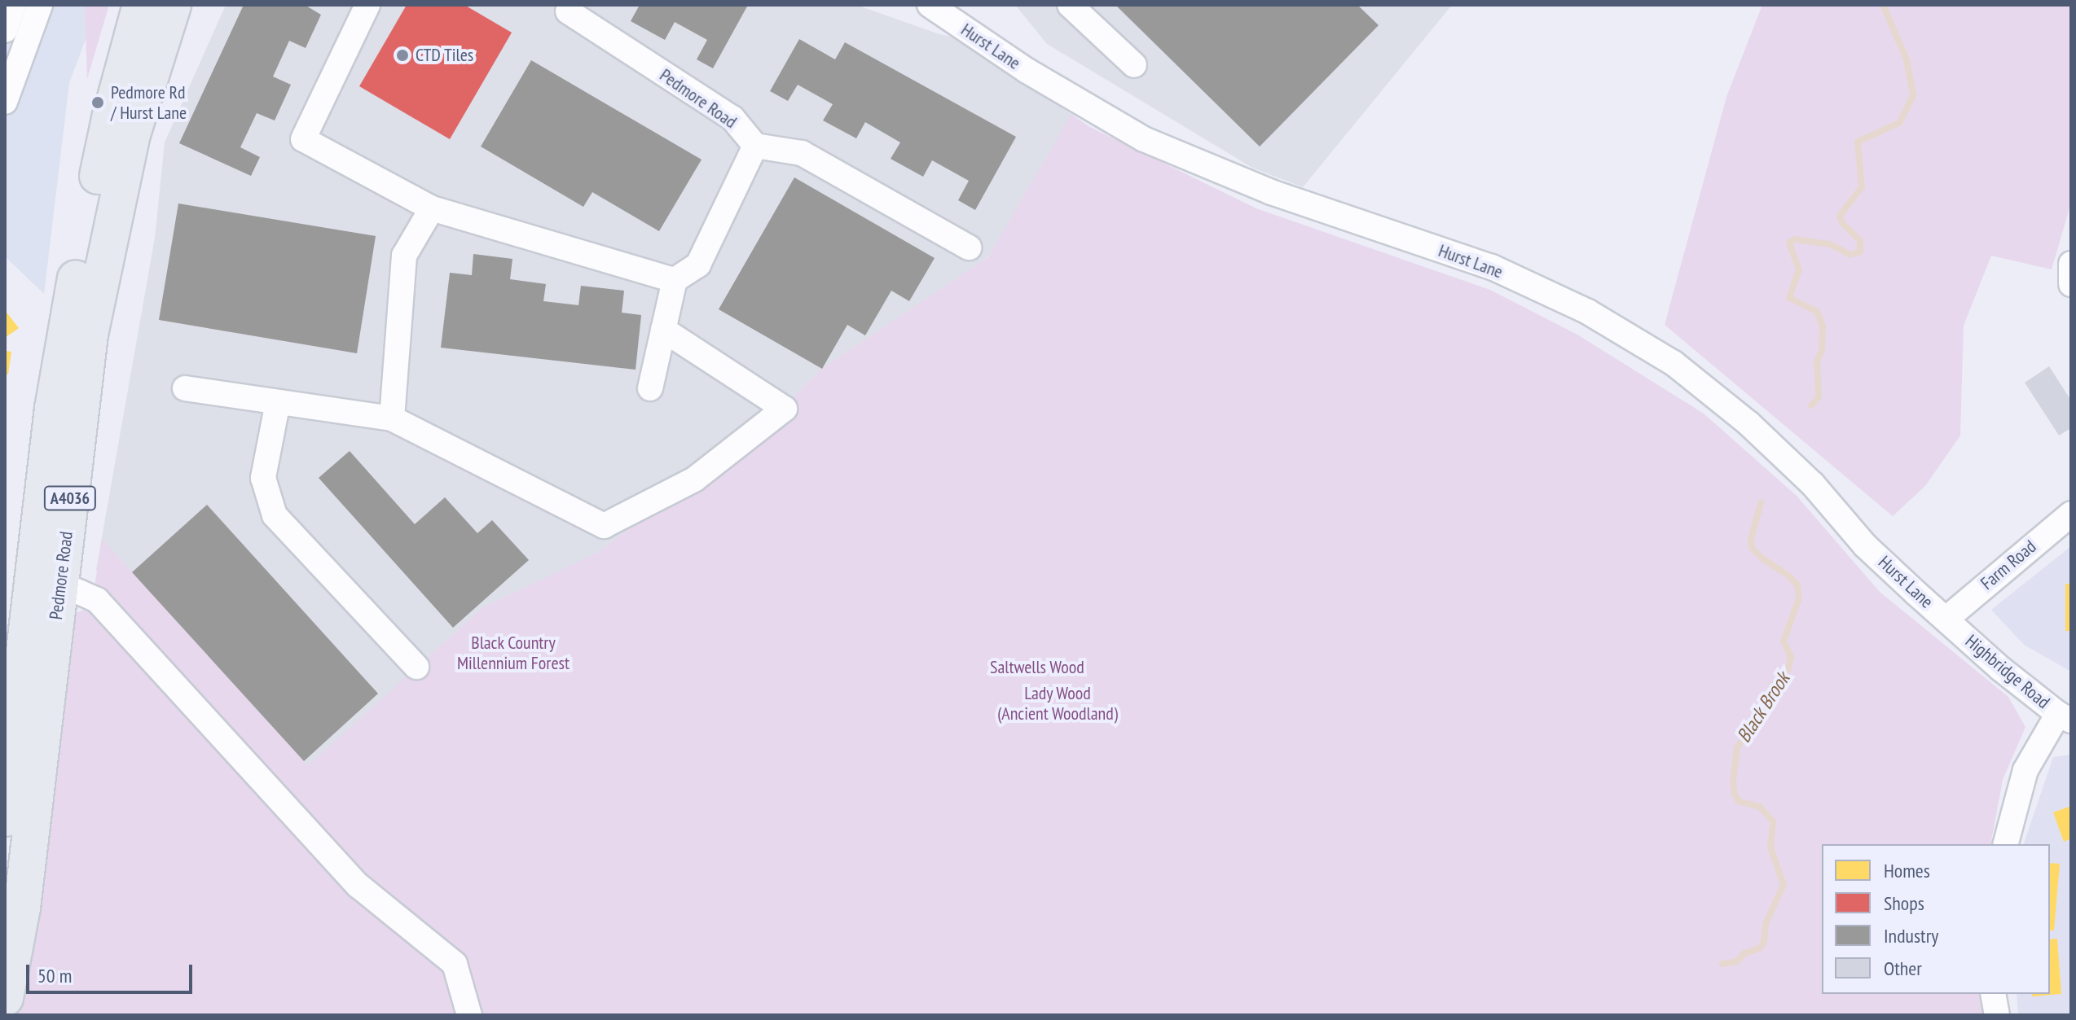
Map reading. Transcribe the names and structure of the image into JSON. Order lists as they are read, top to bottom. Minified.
{"streets":{"highway":["Pedmore Road","A4036"],"street":["Hurst Lane","Farm Road","Highbridge Road"]},"crossings":[["Hurst Lane","Farm Road"],["Hurst Lane","Highbridge Road"],["Farm Road","Highbridge Road"]],"water":["Black Brook"],"parks":["Black Country Millennium Forest","Saltwells Wood","Lady Wood (Ancient Woodland)"],"places":["CTD Tiles","Pedmore Rd / Hurst Lane"],"legend":["Homes","Shops","Industry","Other"],"scale_bar":"50 m"}
